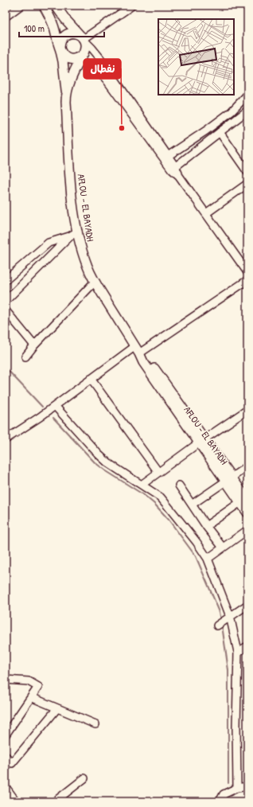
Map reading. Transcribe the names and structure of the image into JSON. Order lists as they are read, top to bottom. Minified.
{"streets":{"main road":["AFLOU - EL BAYADH"]},"places":["نفطال"],"scale_bar":"100 m"}
